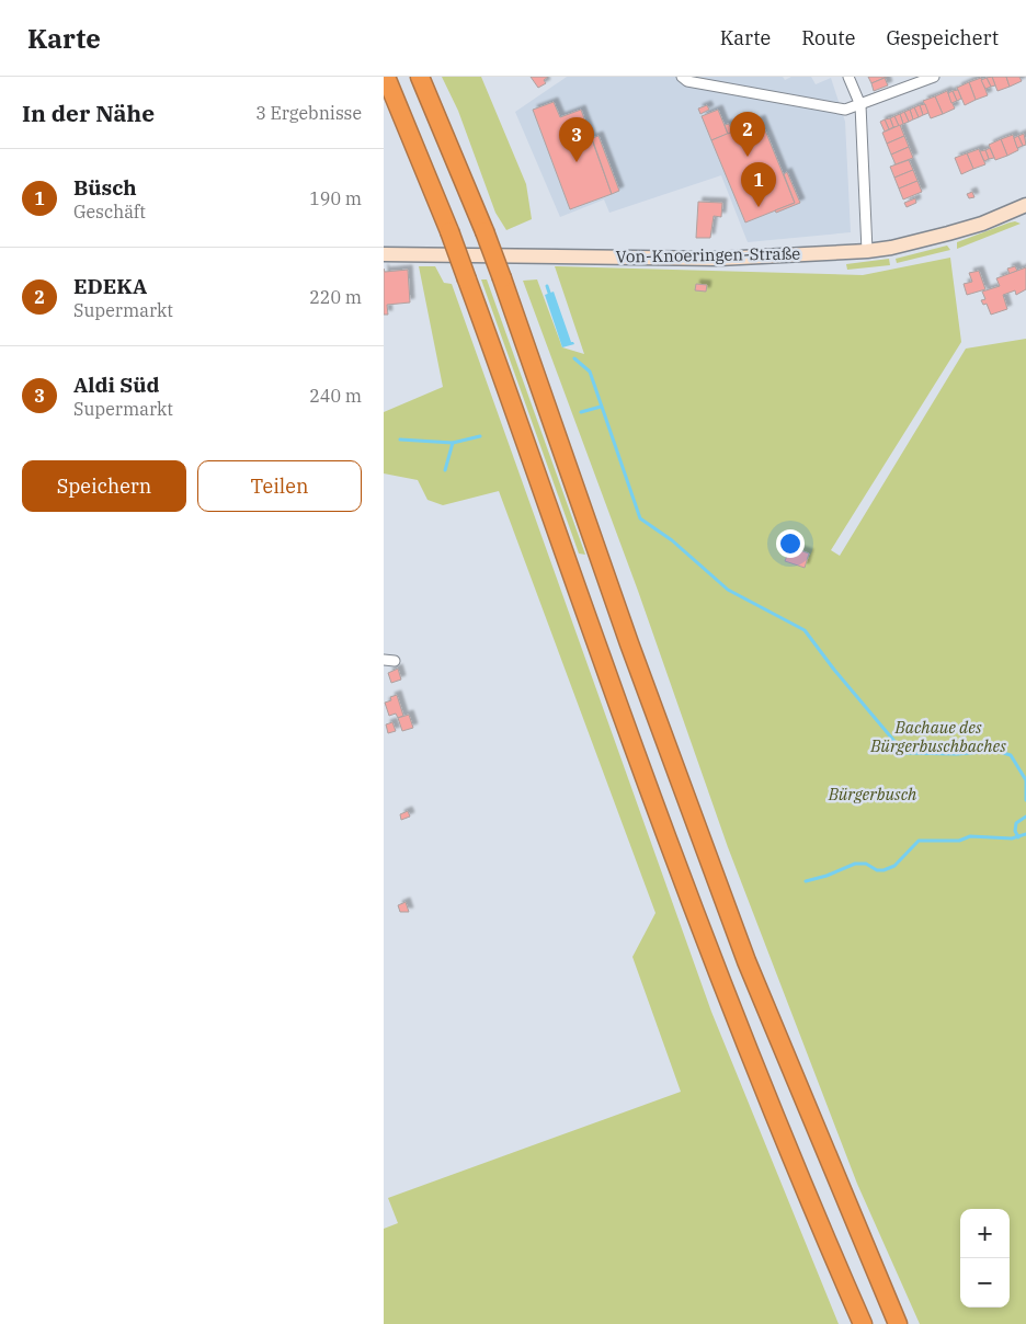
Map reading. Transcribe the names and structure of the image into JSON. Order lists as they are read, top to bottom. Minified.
{"streets":{"main road":["Von-Knoeringen-Straße"]},"parks":["Bachaue des Bürgerbuschbaches","Bürgerbusch"],"page":{"header":"Karte","nav":["Karte","Route","Gespeichert"],"heading":["In der Nähe","3 Ergebnisse"],"pins":["2","3","1"],"list":[{"mark":"1","name":"Büsch","note":"Geschäft","value":"190 m"},{"mark":"2","name":"EDEKA","note":"Supermarkt","value":"220 m"},{"mark":"3","name":"Aldi Süd","note":"Supermarkt","value":"240 m"}],"buttons":["Speichern","Teilen"],"map_buttons":["+","−"]}}
